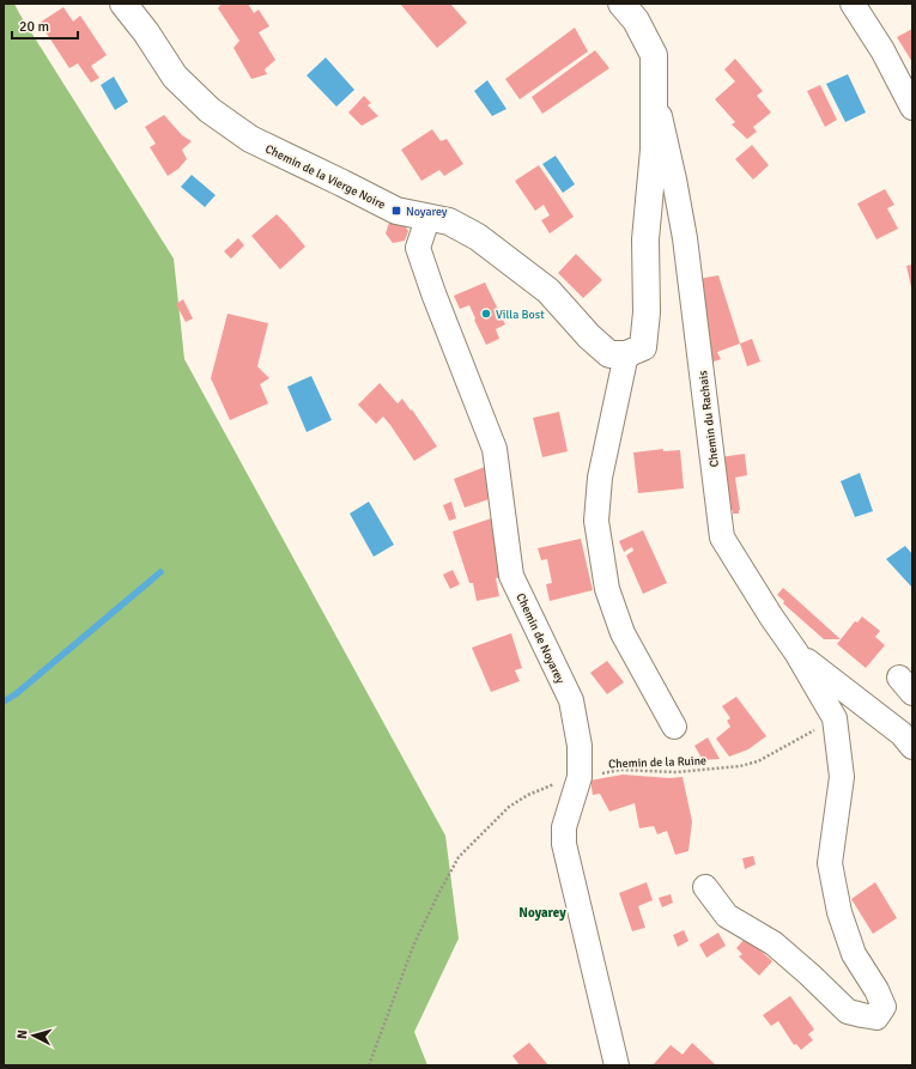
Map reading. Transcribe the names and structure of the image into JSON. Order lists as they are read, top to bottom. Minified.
{"streets":{"street":["Chemin de la Vierge Noire","Chemin du Rachais","Chemin de Noyarey"],"path":["Chemin de la Ruine"]},"crossings":[["Chemin de la Vierge Noire","Chemin de Noyarey"],["Chemin du Rachais","Chemin de la Ruine"],["Chemin de Noyarey","Chemin de la Ruine"]],"districts":["Noyarey"],"places":{"transit":["Noyarey"],"other":["Villa Bost"]},"scale_bar":"20 m","north":"left"}
